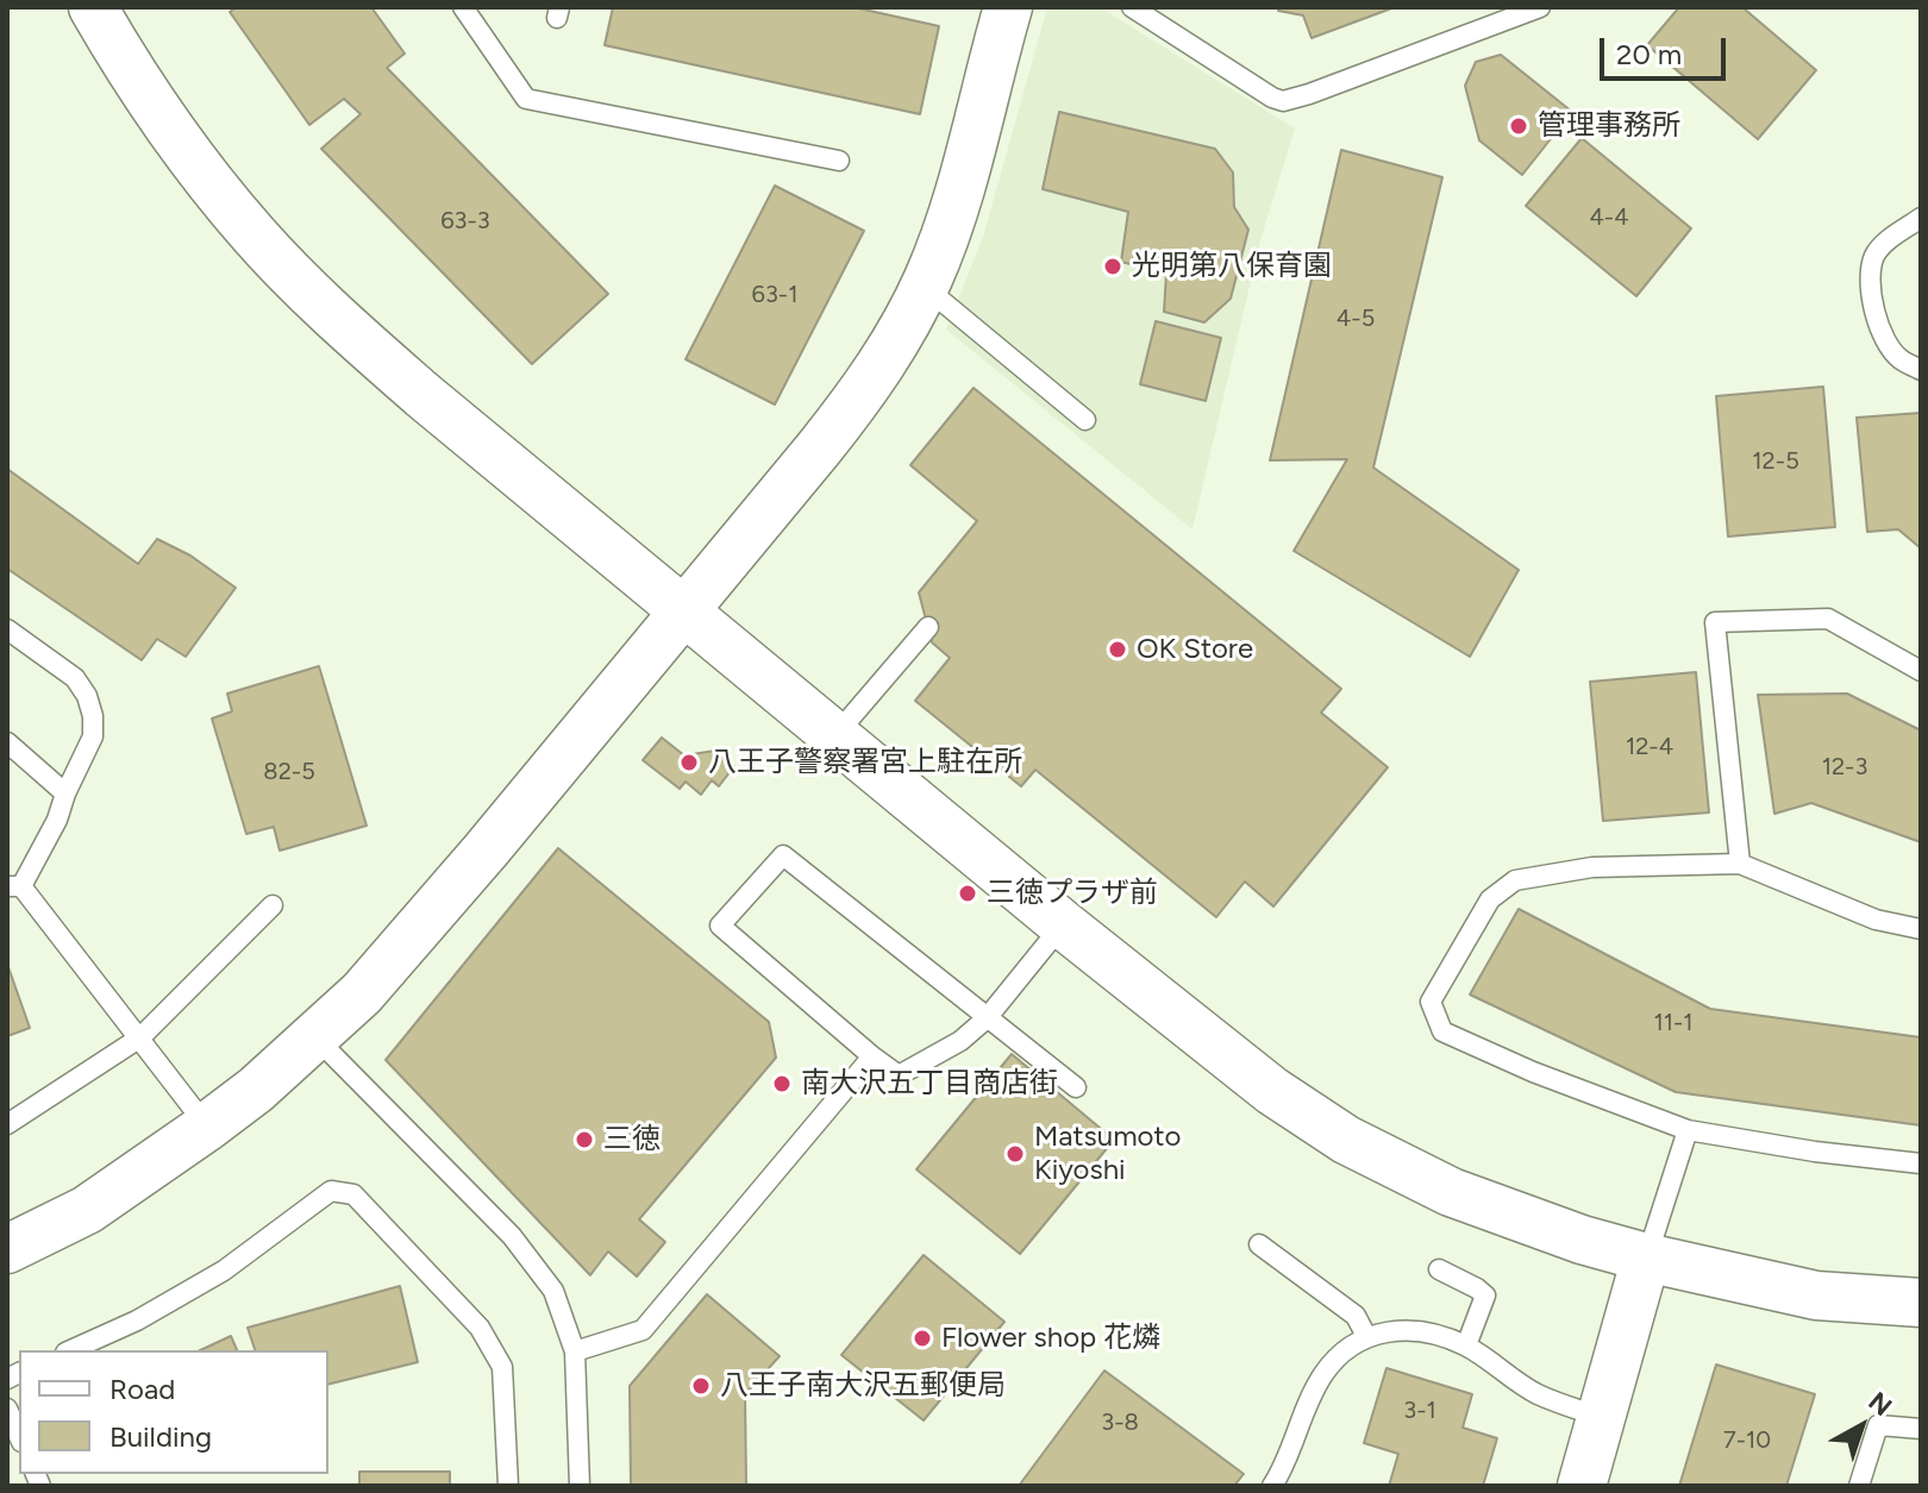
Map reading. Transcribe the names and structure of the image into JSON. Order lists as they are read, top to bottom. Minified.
{"places":["管理事務所","光明第八保育園","OK Store","八王子警察署宮上駐在所","三徳プラザ前","南大沢五丁目商店街","三徳","Matsumoto Kiyoshi","Flower shop 花燐","八王子南大沢五郵便局"],"house_numbers":["4-4","63-3","63-1","4-5","12-5","12-4","12-3","82-5","11-1","3-1","3-8","7-10"],"legend":["Road","Building"],"scale_bar":"20 m","north":"top right"}
